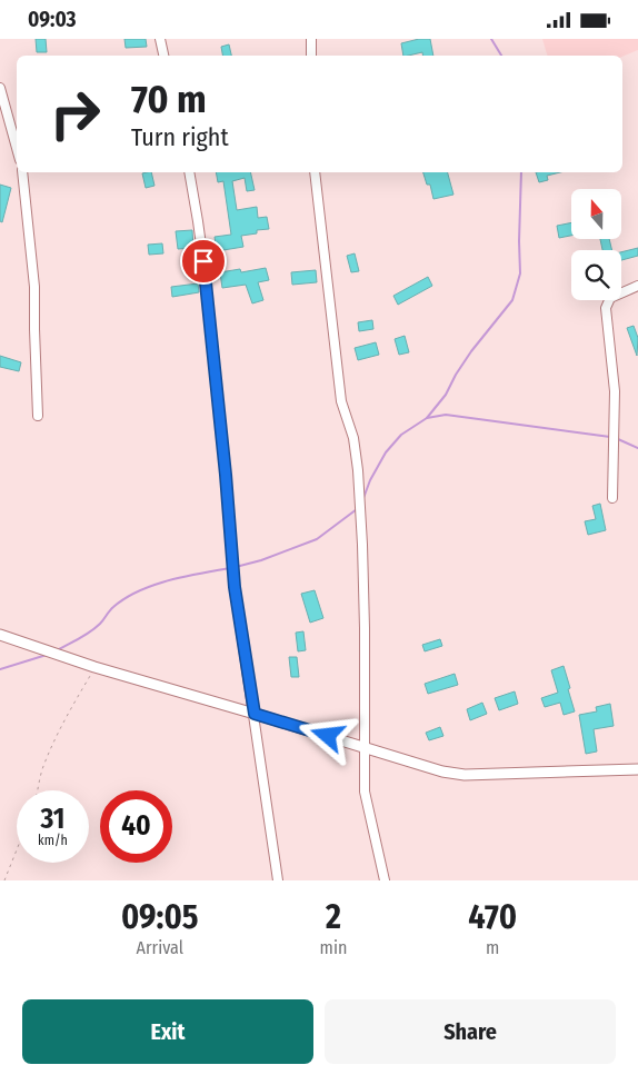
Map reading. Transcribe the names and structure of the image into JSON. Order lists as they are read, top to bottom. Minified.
{"north":"top","page":{"status":"09:03","turn":["70 m","Turn right"],"speed":"31 km/h","limit":"40","eta":["09:05","Arrival","2","min","470","m"],"buttons":["Exit","Share"]}}
